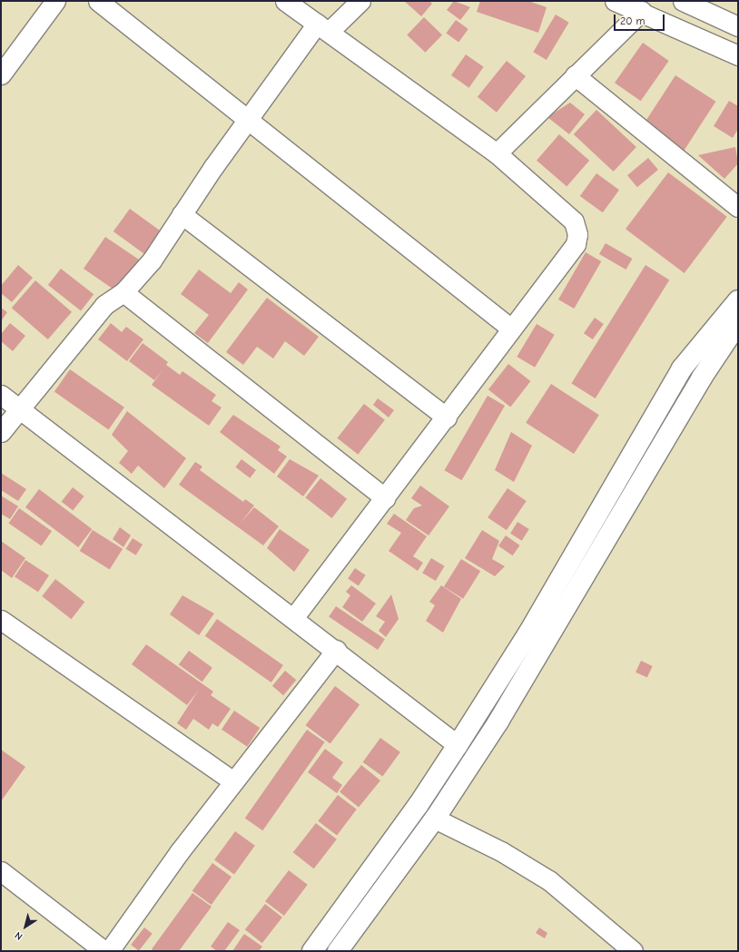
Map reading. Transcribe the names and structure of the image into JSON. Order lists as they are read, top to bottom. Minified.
{"scale_bar":"20 m","north":"bottom left"}
